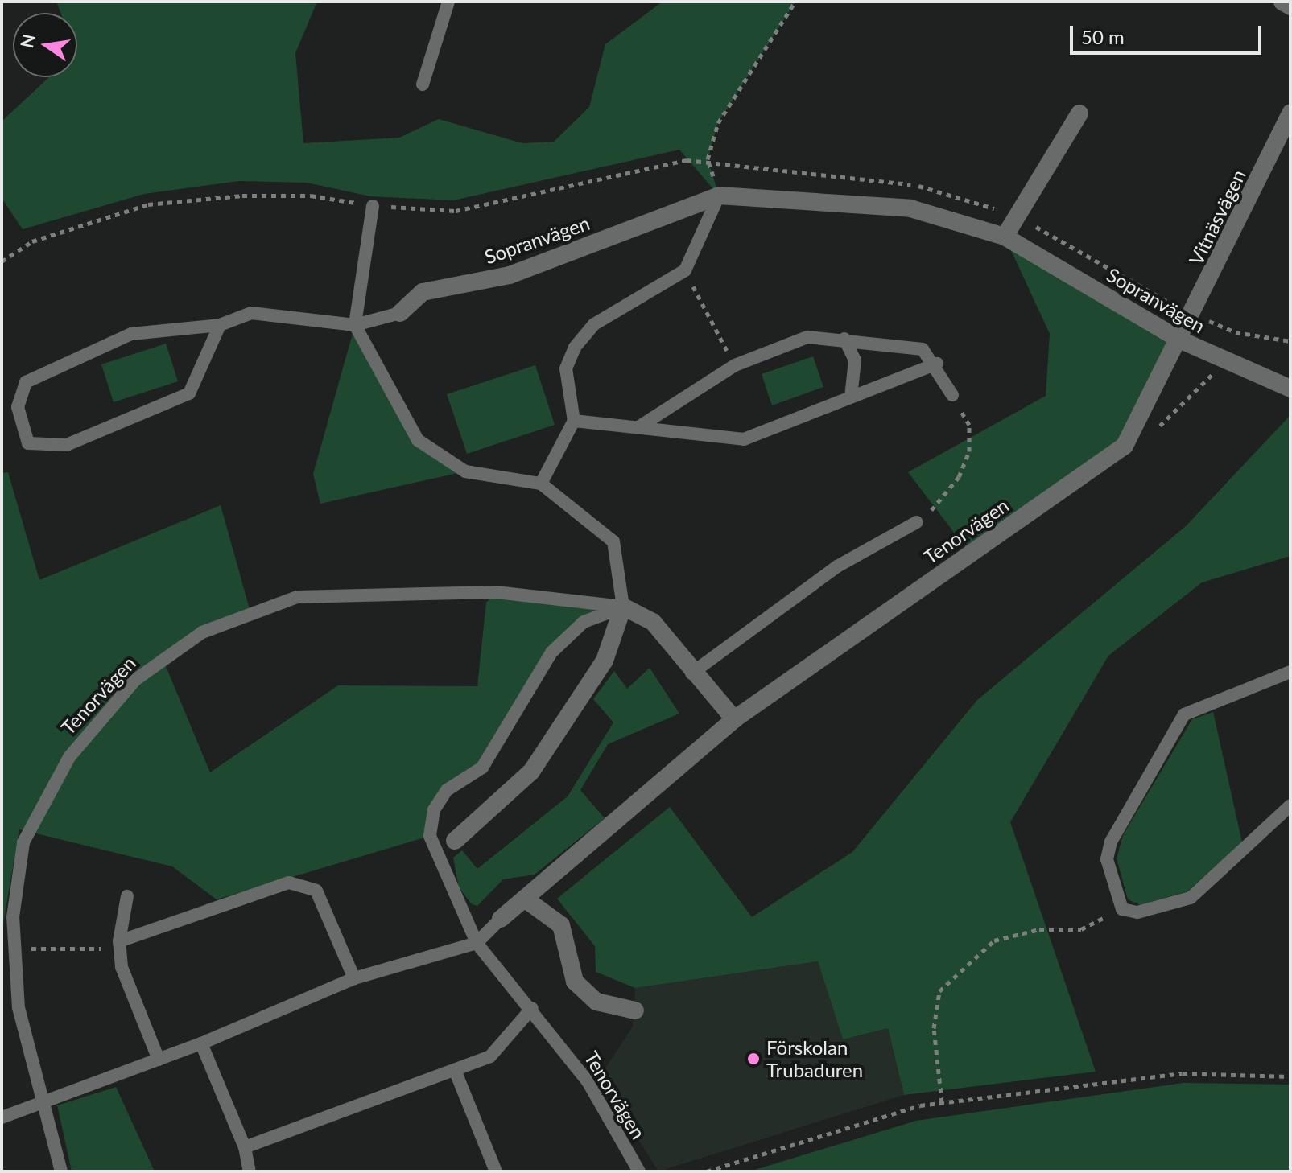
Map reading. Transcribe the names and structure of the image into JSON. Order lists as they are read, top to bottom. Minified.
{"streets":{"street":["Vitnäsvägen","Sopranvägen","Tenorvägen"]},"crossings":[["Vitnäsvägen","Sopranvägen"],["Vitnäsvägen","Tenorvägen"],["Sopranvägen","Tenorvägen"]],"places":["Förskolan Trubaduren"],"scale_bar":"50 m","north":"left"}
